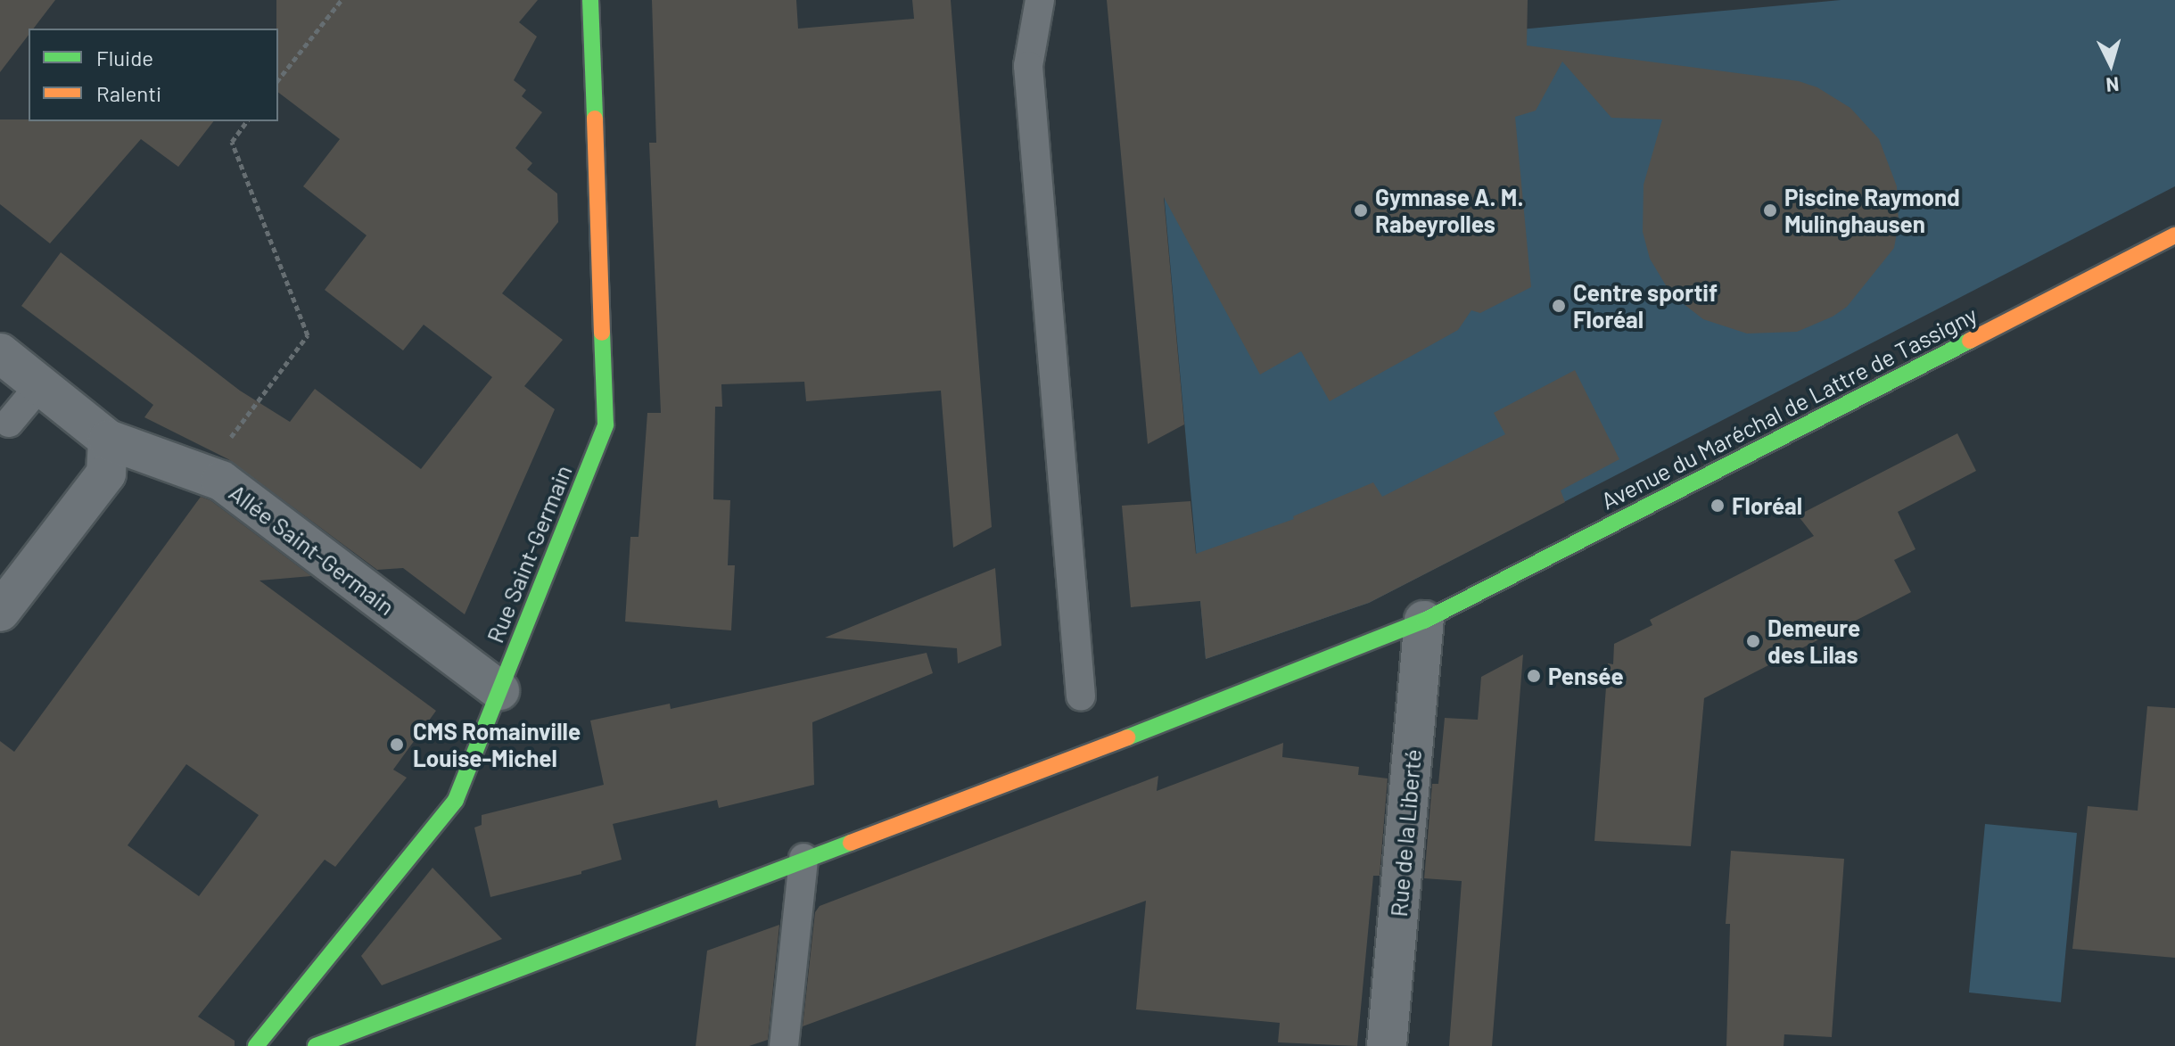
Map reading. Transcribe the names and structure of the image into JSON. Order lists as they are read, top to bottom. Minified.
{"streets":{"street":["Avenue du Maréchal de Lattre de Tassigny","Allée Saint-Germain","Rue Saint-Germain","Rue de la Liberté"]},"crossings":[["Avenue du Maréchal de Lattre de Tassigny","Rue de la Liberté"],["Allée Saint-Germain","Rue Saint-Germain"]],"places":["Gymnase A. M. Rabeyrolles","Piscine Raymond Mulinghausen","Centre sportif Floréal","Floréal","Demeure des Lilas","Pensée","CMS Romainville Louise-Michel"],"legend":["Fluide","Ralenti"],"north":"bottom"}
